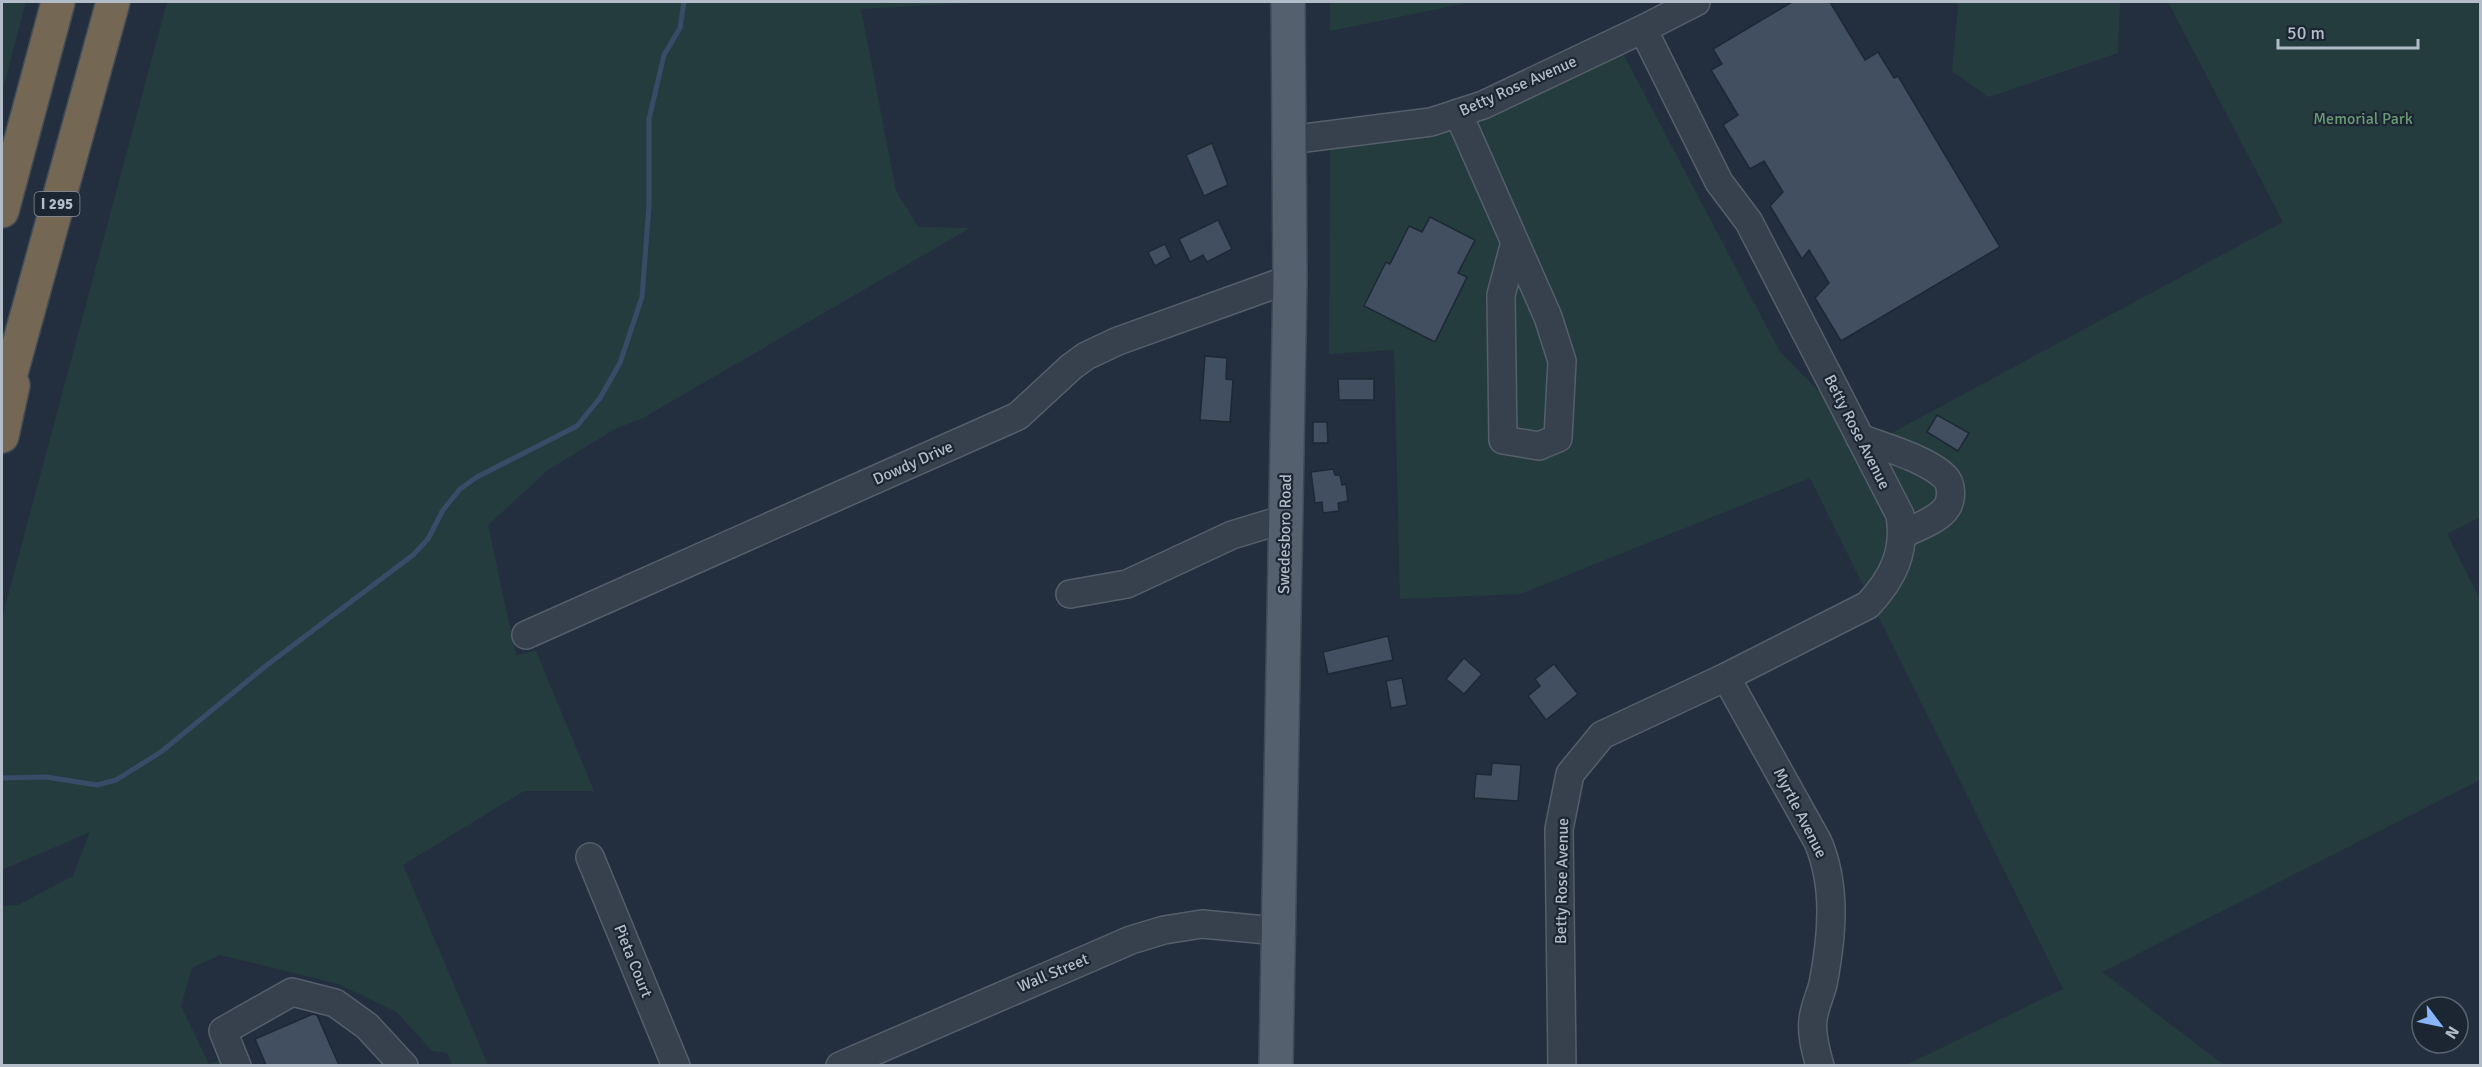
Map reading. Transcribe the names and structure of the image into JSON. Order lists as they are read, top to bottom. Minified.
{"streets":{"highway":["I 295"],"main road":["Swedesboro Road"],"street":["Betty Rose Avenue","Dowdy Drive","Myrtle Avenue","Pieta Court","Wall Street"]},"crossings":[["Betty Rose Avenue","Swedesboro Road"],["Betty Rose Avenue","Myrtle Avenue"],["Dowdy Drive","Swedesboro Road"],["Swedesboro Road","Wall Street"]],"parks":["Memorial Park"],"scale_bar":"50 m","north":"bottom right"}
